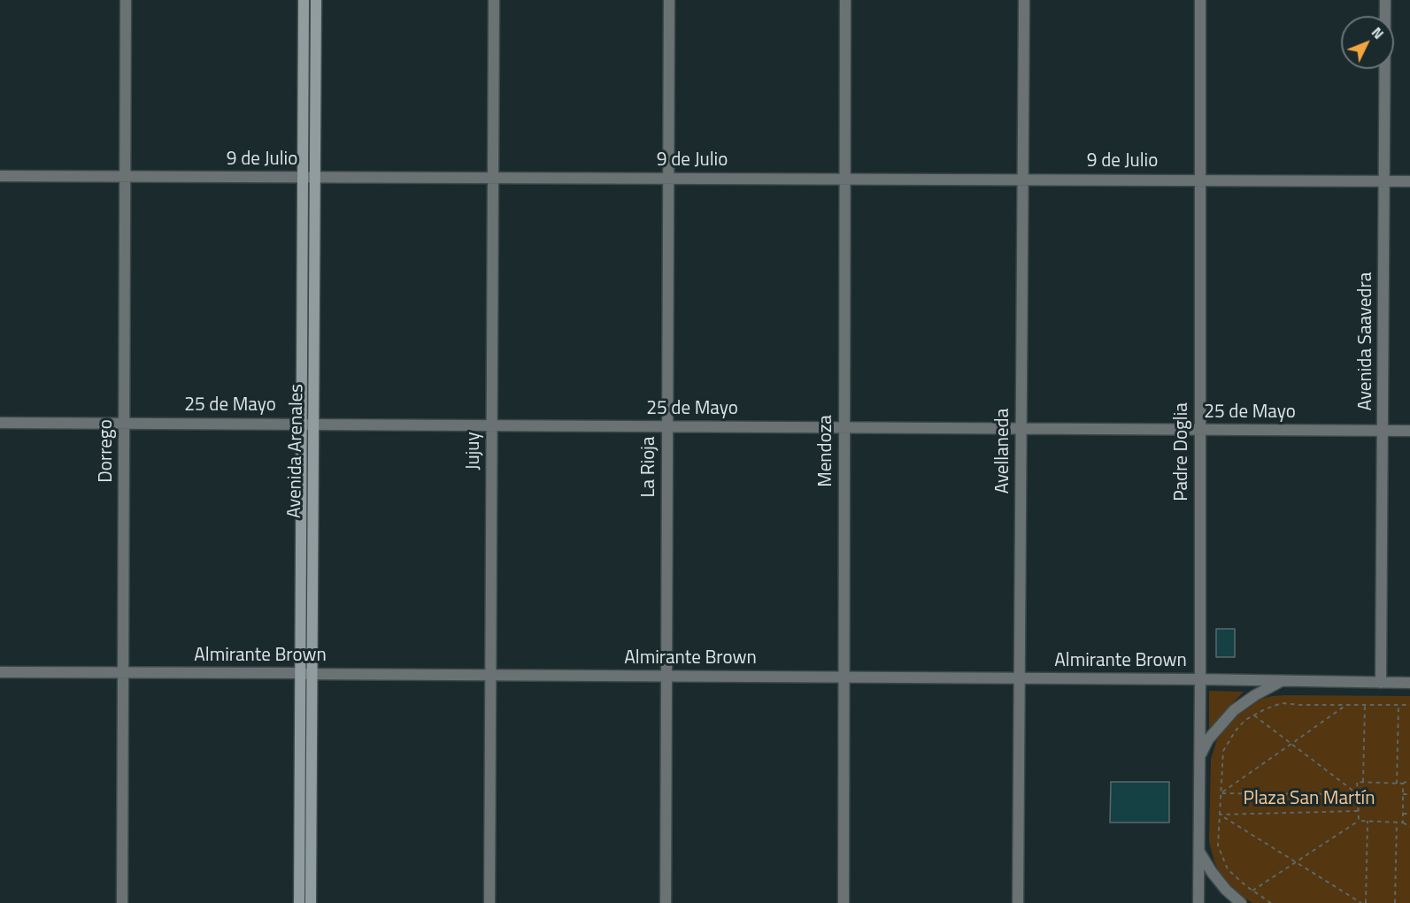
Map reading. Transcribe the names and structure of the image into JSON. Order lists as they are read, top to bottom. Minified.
{"streets":{"main road":["Avenida Arenales"],"street":["9 de Julio","Avenida Saavedra","25 de Mayo","Dorrego","Jujuy","Mendoza","Avellaneda","Padre Doglia","La Rioja","Almirante Brown"]},"crossings":[["9 de Julio","Avenida Saavedra"],["9 de Julio","Dorrego"],["9 de Julio","Avenida Arenales"],["9 de Julio","Jujuy"],["9 de Julio","Mendoza"],["9 de Julio","Avellaneda"],["9 de Julio","Padre Doglia"],["9 de Julio","La Rioja"],["Avenida Saavedra","25 de Mayo"],["Avenida Saavedra","Almirante Brown"],["25 de Mayo","Dorrego"],["25 de Mayo","Avenida Arenales"],["25 de Mayo","Jujuy"],["25 de Mayo","Mendoza"],["25 de Mayo","Avellaneda"],["25 de Mayo","Padre Doglia"],["25 de Mayo","La Rioja"],["Dorrego","Almirante Brown"],["Avenida Arenales","Almirante Brown"],["Jujuy","Almirante Brown"],["Mendoza","Almirante Brown"],["Avellaneda","Almirante Brown"],["Padre Doglia","Almirante Brown"],["La Rioja","Almirante Brown"]],"parks":["Plaza San Martín"],"north":"top right"}
